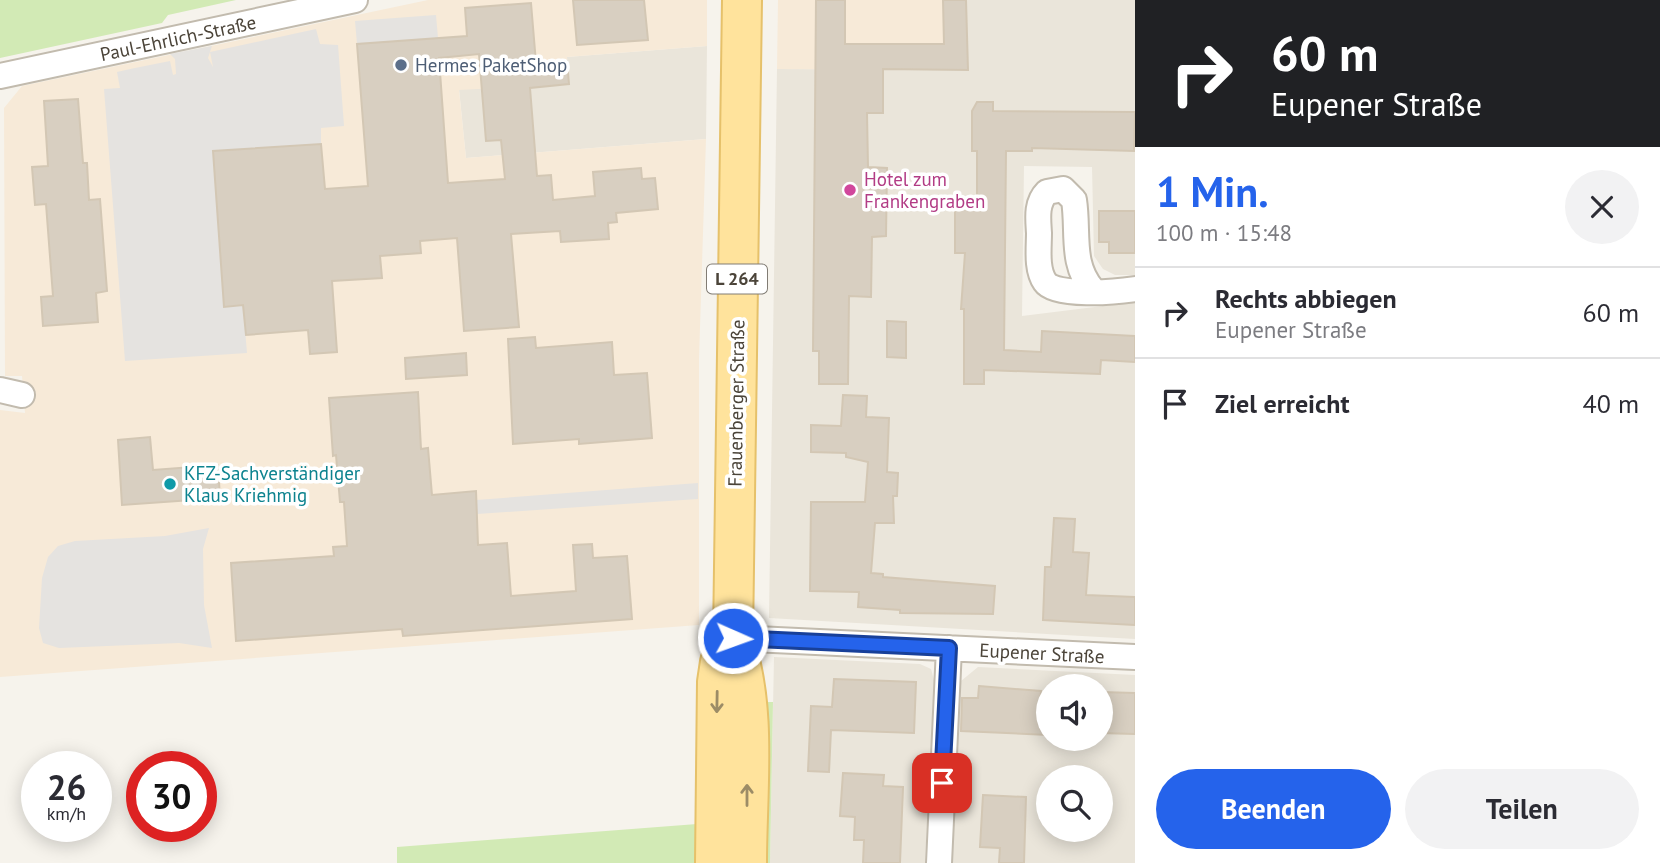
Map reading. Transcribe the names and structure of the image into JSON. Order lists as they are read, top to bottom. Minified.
{"streets":{"main road":["L 264","Frauenberger Straße"],"street":["Paul-Ehrlich-Straße","Eupener Straße"]},"crossings":[["Frauenberger Straße","Eupener Straße"]],"places":["Hermes PaketShop","Hotel zum Frankengraben","KFZ-Sachverständiger Klaus Kriehmig"],"page":{"turn":["60 m","Eupener Straße"],"heading":["1 Min.","100 m · 15:48"],"list":[{"name":"Rechts abbiegen","note":"Eupener Straße","value":"60 m"},{"name":"Ziel erreicht","value":"40 m"}],"speed":"26 km/h","limit":"30","buttons":["Beenden","Teilen"]}}
